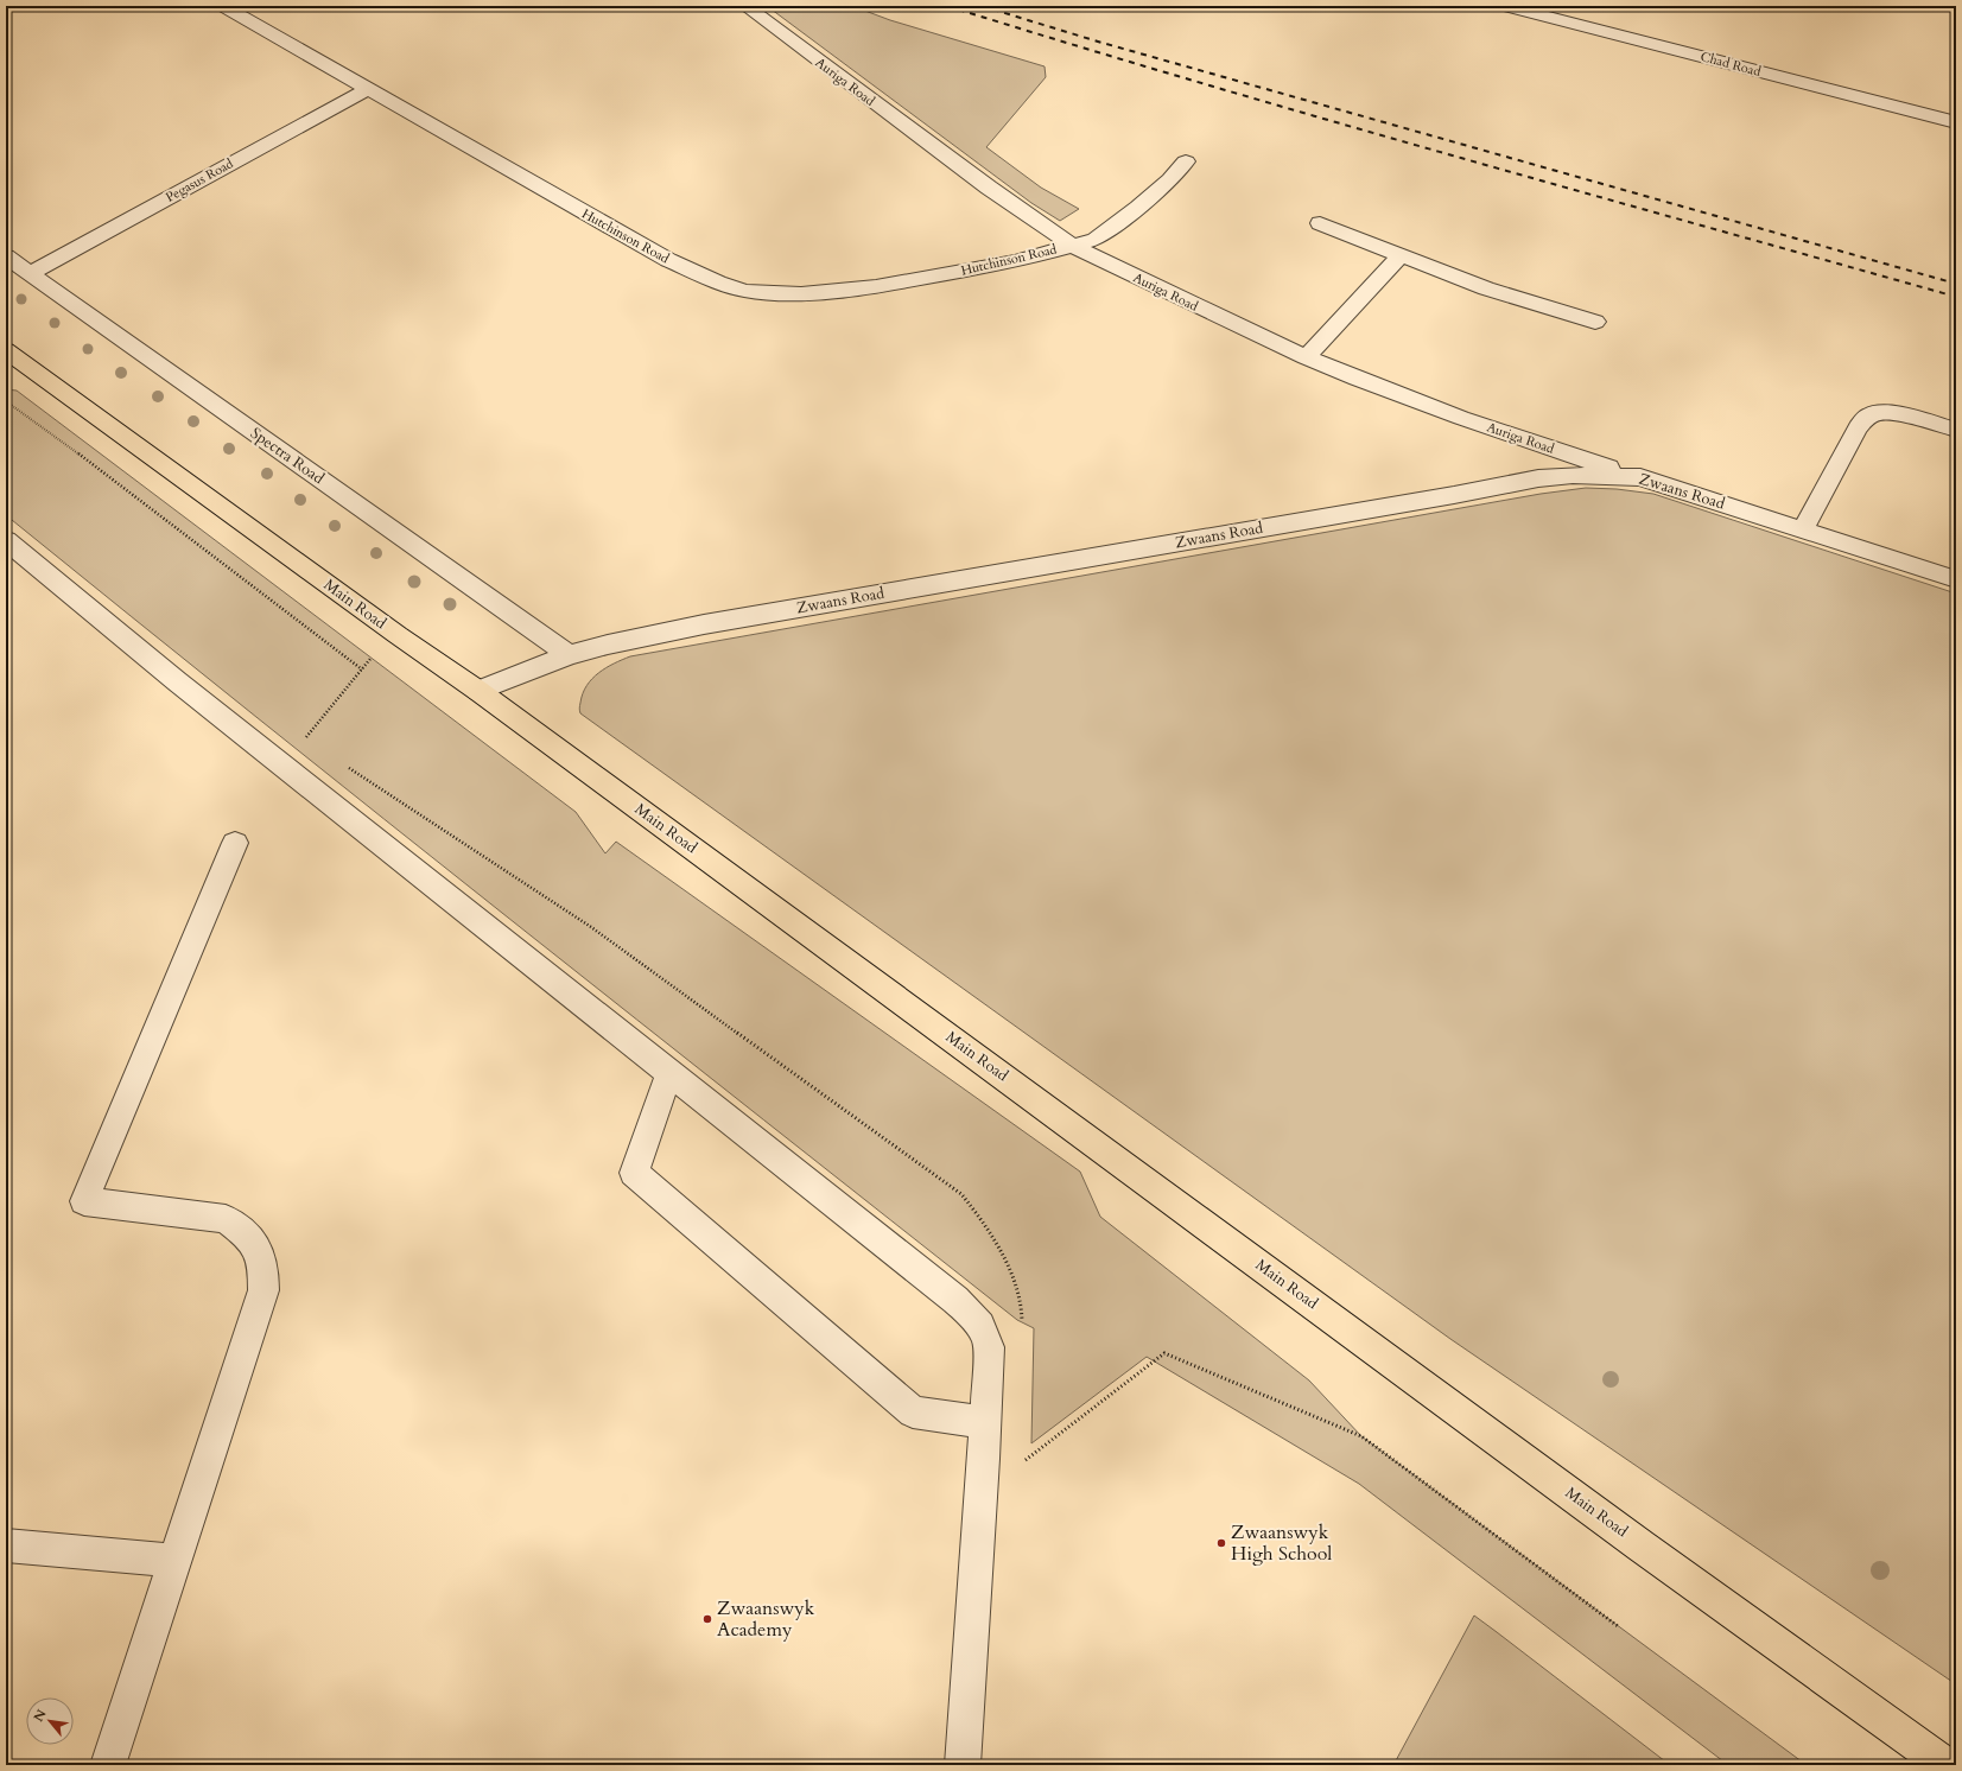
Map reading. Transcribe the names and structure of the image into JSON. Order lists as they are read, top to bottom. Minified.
{"streets":{"main road":["Main Road"],"street":["Chad Road","Auriga Road","Pegasus Road","Hutchinson Road","Spectra Road","Zwaans Road"]},"crossings":[["Auriga Road","Hutchinson Road"],["Auriga Road","Zwaans Road"],["Pegasus Road","Hutchinson Road"],["Pegasus Road","Spectra Road"],["Spectra Road","Zwaans Road"],["Zwaans Road","Main Road"]],"places":["Zwaanswyk High School","Zwaanswyk Academy"],"north":"top left"}
